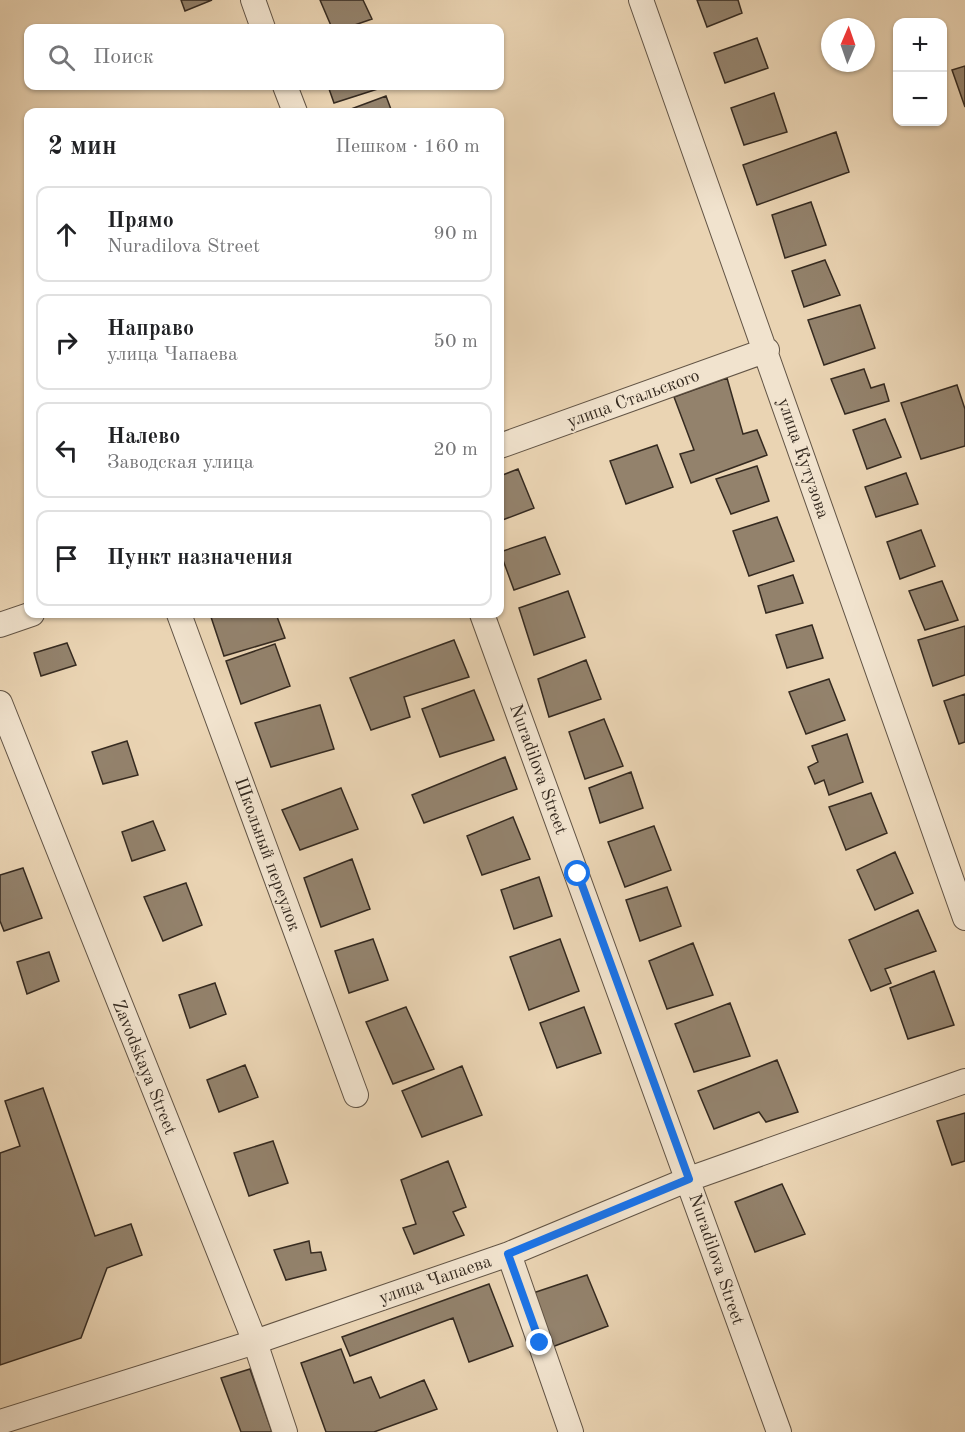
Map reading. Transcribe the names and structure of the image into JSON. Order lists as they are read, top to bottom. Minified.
{"streets":{"street":["улица Стальского","улица Кутузова","Nuradilova Street","Школьный переулок","Zavodskaya Street","улица Чапаева"]},"crossings":[["улица Стальского","улица Кутузова"],["Nuradilova Street","улица Чапаева"],["Zavodskaya Street","улица Чапаева"]],"north":"top","page":{"map_buttons":["+","−"],"search":"Поиск","heading":["2 мин","Пешком · 160 m"],"list":[["Прямо","Nuradilova Street","90 m"],["Направо","улица Чапаева","50 m"],["Налево","Заводская улица","20 m"],"Пункт назначения"]}}
